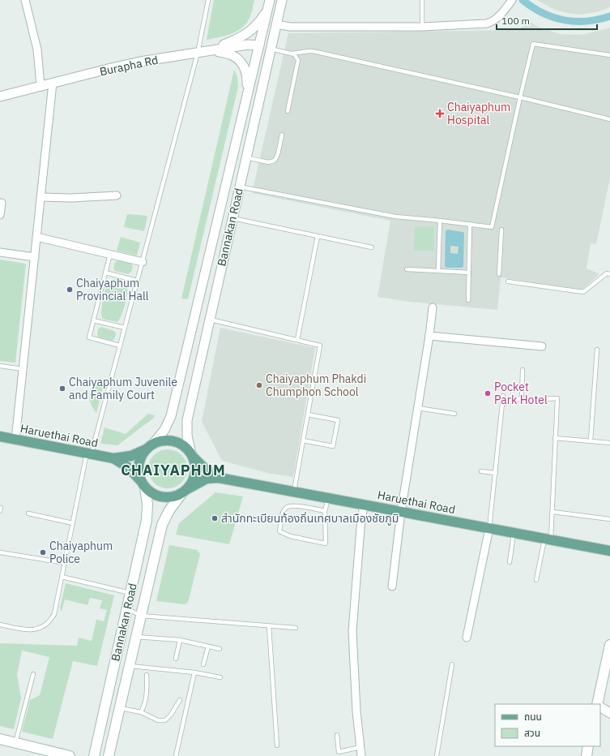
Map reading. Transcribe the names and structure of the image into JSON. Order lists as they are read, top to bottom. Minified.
{"streets":{"main road":["Bannakan Road","Haruethai Road"],"street":["Burapha Rd"]},"crossings":[["Burapha Rd","Bannakan Road"],["Bannakan Road","Haruethai Road"]],"districts":["CHAIYAPHUM"],"places":{"health":["Chaiyaphum Hospital"],"other":["Chaiyaphum Provincial Hall","Chaiyaphum Phakdi Chumphon School","Chaiyaphum Juvenile and Family Court","Pocket Park Hotel","สำนักทะเบียนท้องถิ่นเทศบาลเมืองชัยภูมิ","Chaiyaphum Police"]},"legend":["ถนน","สวน"],"scale_bar":"100 m"}
